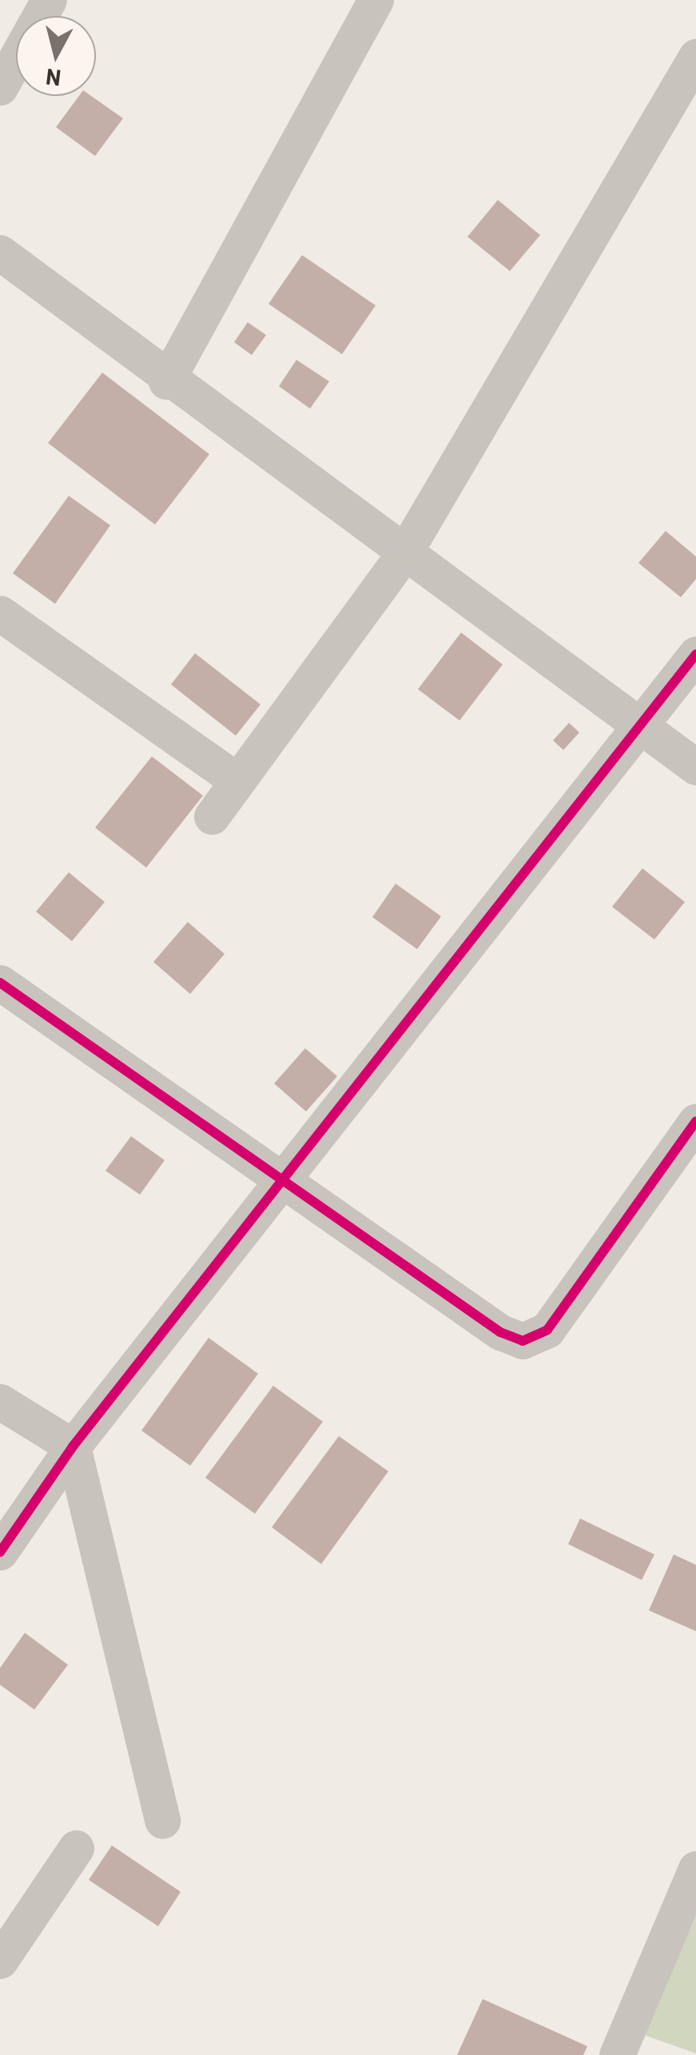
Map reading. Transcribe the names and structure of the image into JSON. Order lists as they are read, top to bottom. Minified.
{"north":"bottom"}
